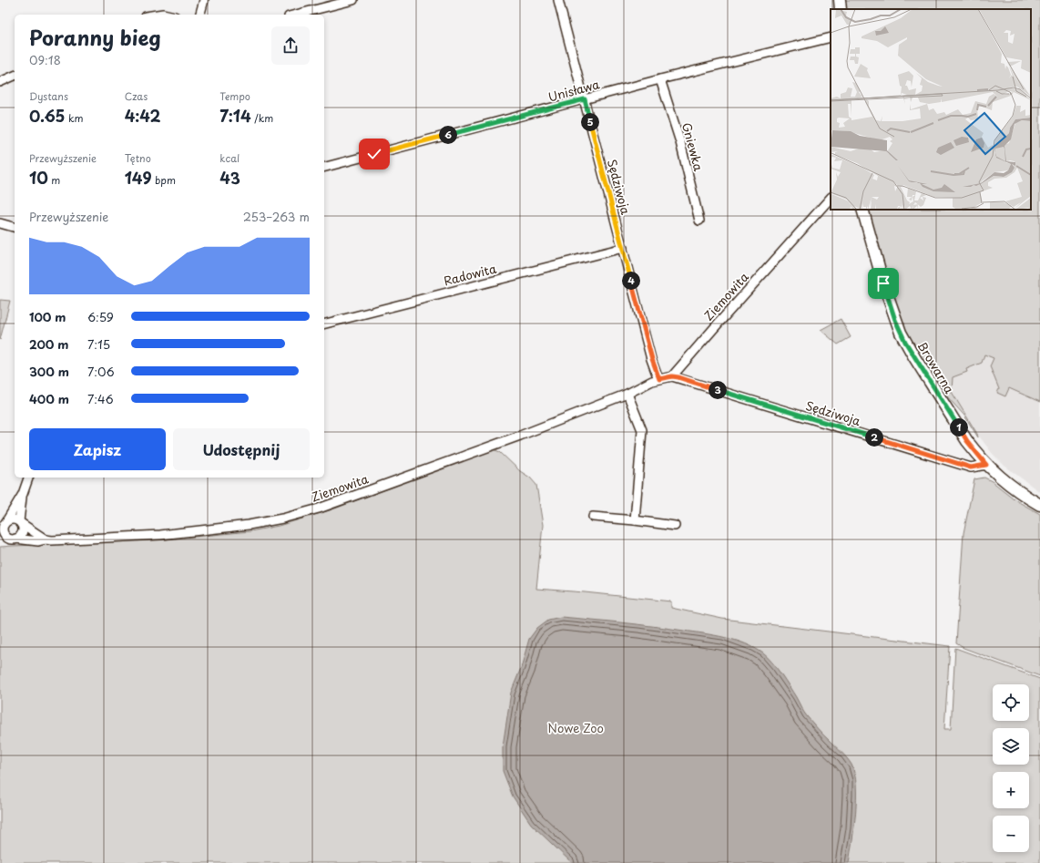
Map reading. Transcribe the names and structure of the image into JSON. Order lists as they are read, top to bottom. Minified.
{"streets":{"street":["Unisława","Gniewka","Sędziwoja","Radowita","Ziemowita","Browarna"]},"crossings":[["Unisława","Gniewka"],["Unisława","Sędziwoja"],["Sędziwoja","Radowita"],["Sędziwoja","Ziemowita"],["Sędziwoja","Browarna"]],"parks":["Nowe Zoo"],"page":{"heading":["Poranny bieg","09:18"],"stats":[["Dystans","0.65 km"],["Czas","4:42"],["Tempo","7:14 /km"],["Przewyższenie","10 m"],["Tętno","149 bpm"],["kcal","43"]],"pins":["5","6","4","3","1","2"],"chart":["Przewyższenie","253–263 m"],"list":[{"name":"100 m","note":"6:59"},{"name":"200 m","note":"7:15"},{"name":"300 m","note":"7:06"},{"name":"400 m","note":"7:46"}],"buttons":["Zapisz","Udostępnij"],"map_buttons":["+","−"]}}
